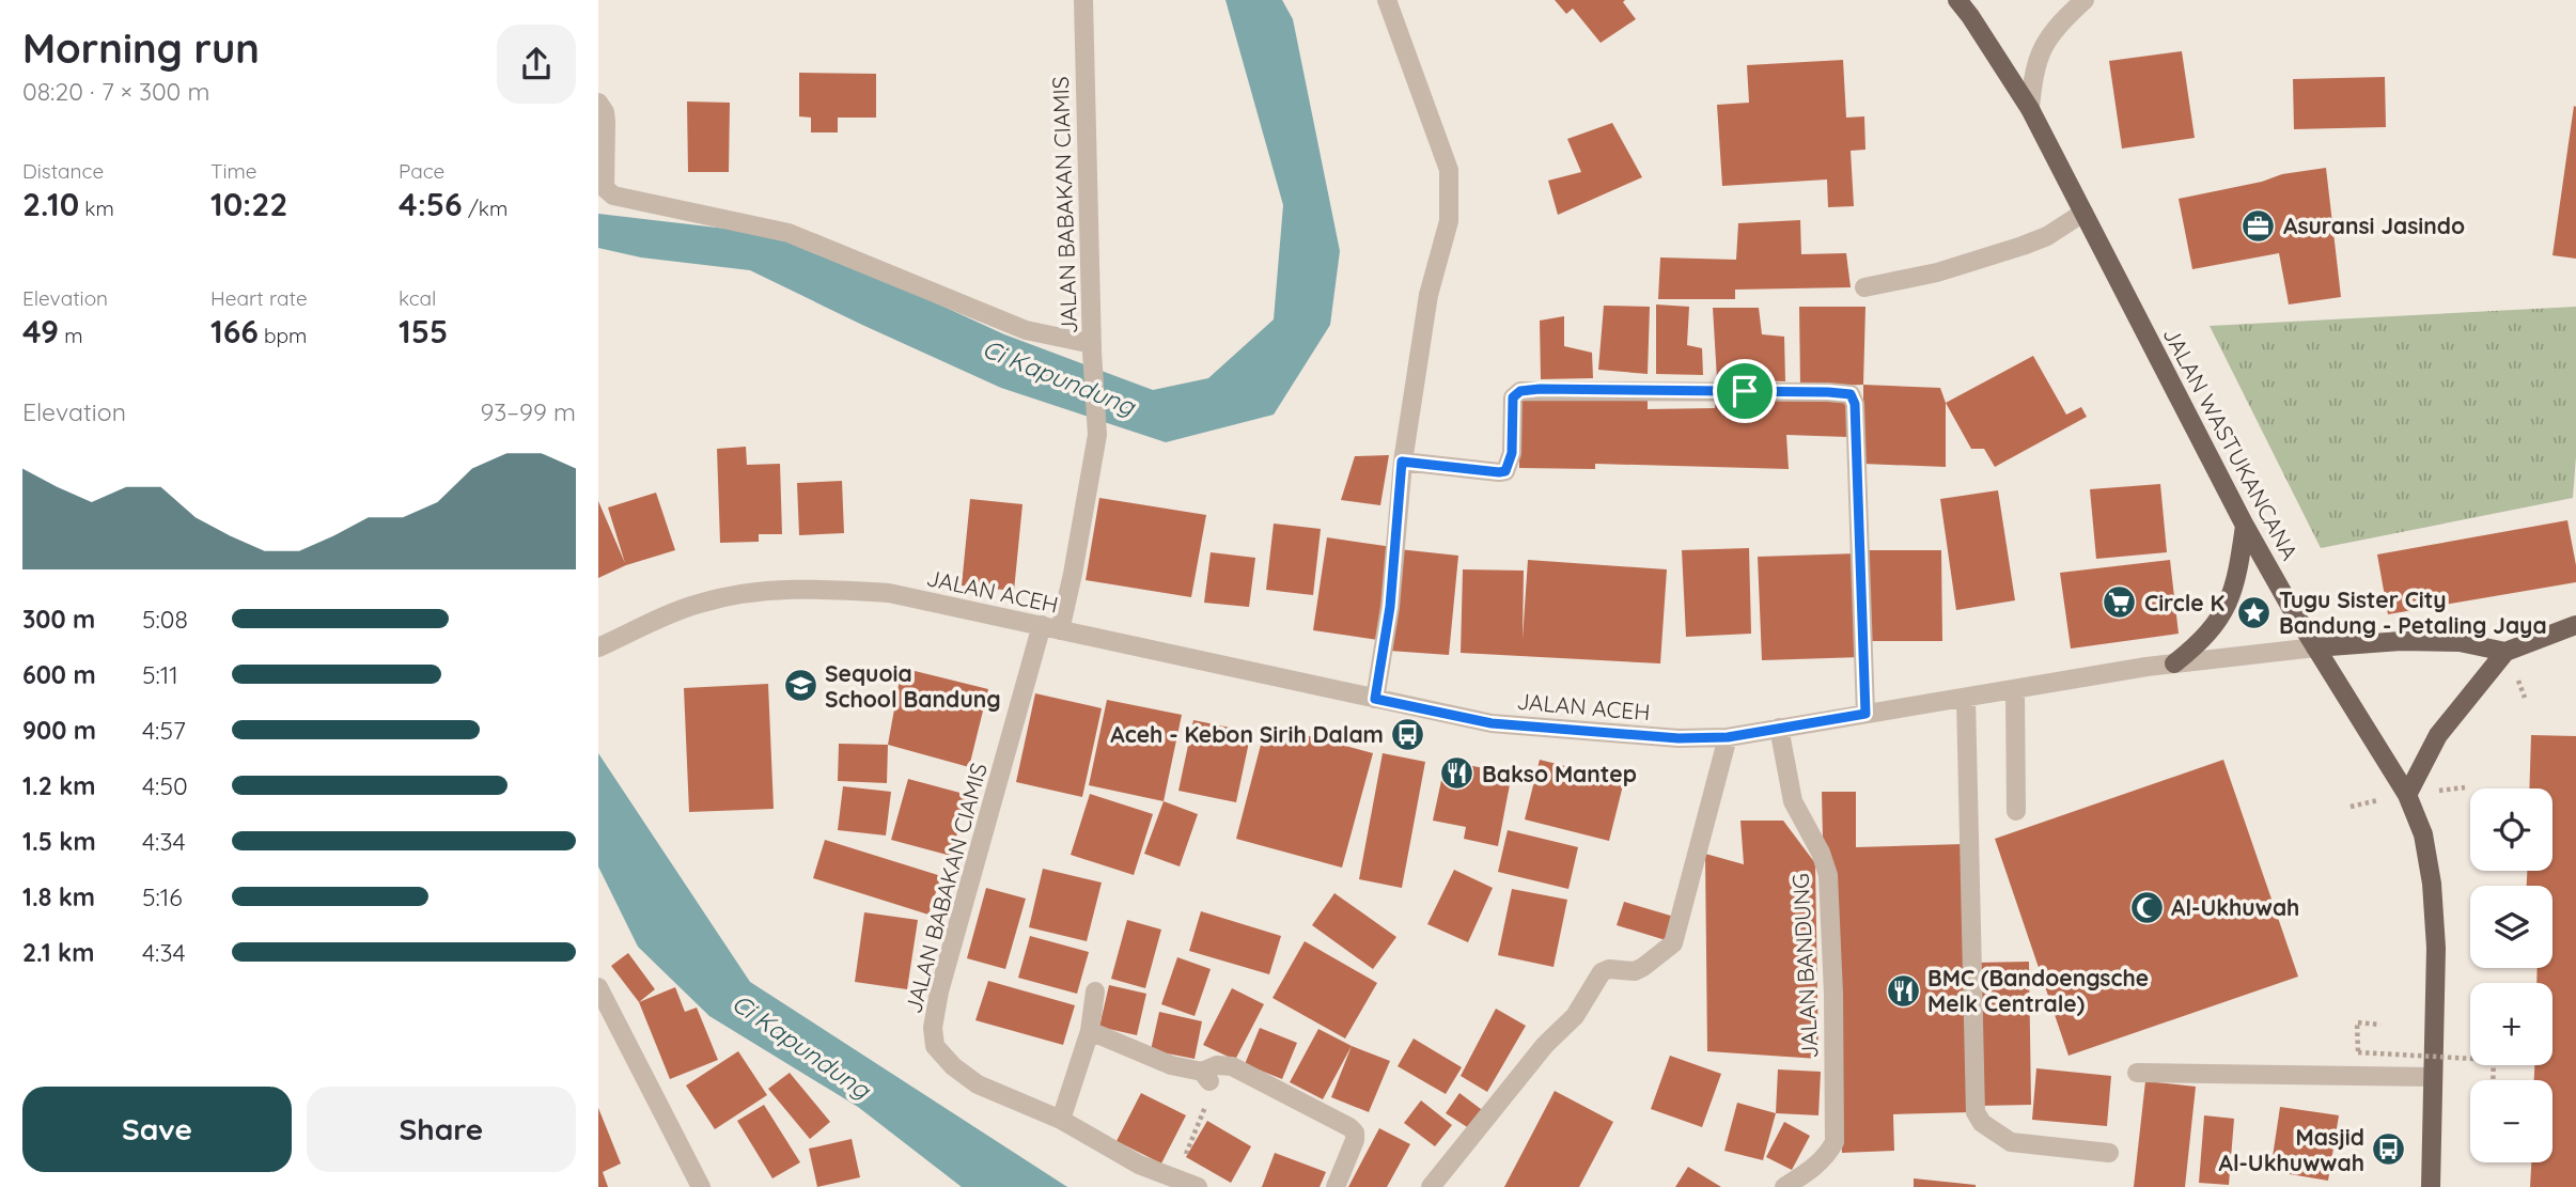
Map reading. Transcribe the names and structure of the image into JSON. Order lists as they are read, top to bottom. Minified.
{"streets":{"main road":["JALAN WASTUKANCANA","JALAN ACEH"],"street":["JALAN BABAKAN CIAMIS","JALAN BANDUNG"]},"crossings":[["JALAN BABAKAN CIAMIS","JALAN ACEH"],["JALAN WASTUKANCANA","JALAN ACEH"],["JALAN ACEH","JALAN BANDUNG"]],"water":["Ci Kapundung"],"places":{"office":["Asuransi Jasindo"],"supermarket":["Circle K"],"place":["Tugu Sister City Bandung - Petaling Jaya"],"school or university":["Sequoia School Bandung"],"bus stop":["Aceh - Kebon Sirih Dalam","Masjid Al-Ukhuwwah"],"restaurant":["Bakso Mantep","BMC (Bandoengsche Melk Centrale)"],"mosque":["Al-Ukhuwah"]},"page":{"heading":["Morning run","08:20 · 7 × 300 m"],"stats":[["Distance","2.10 km"],["Time","10:22"],["Pace","4:56 /km"],["Elevation","49 m"],["Heart rate","166 bpm"],["kcal","155"]],"chart":["Elevation","93–99 m"],"list":[{"name":"300 m","note":"5:08"},{"name":"600 m","note":"5:11"},{"name":"900 m","note":"4:57"},{"name":"1.2 km","note":"4:50"},{"name":"1.5 km","note":"4:34"},{"name":"1.8 km","note":"5:16"},{"name":"2.1 km","note":"4:34"}],"map_buttons":["+","−"],"buttons":["Save","Share"]}}
